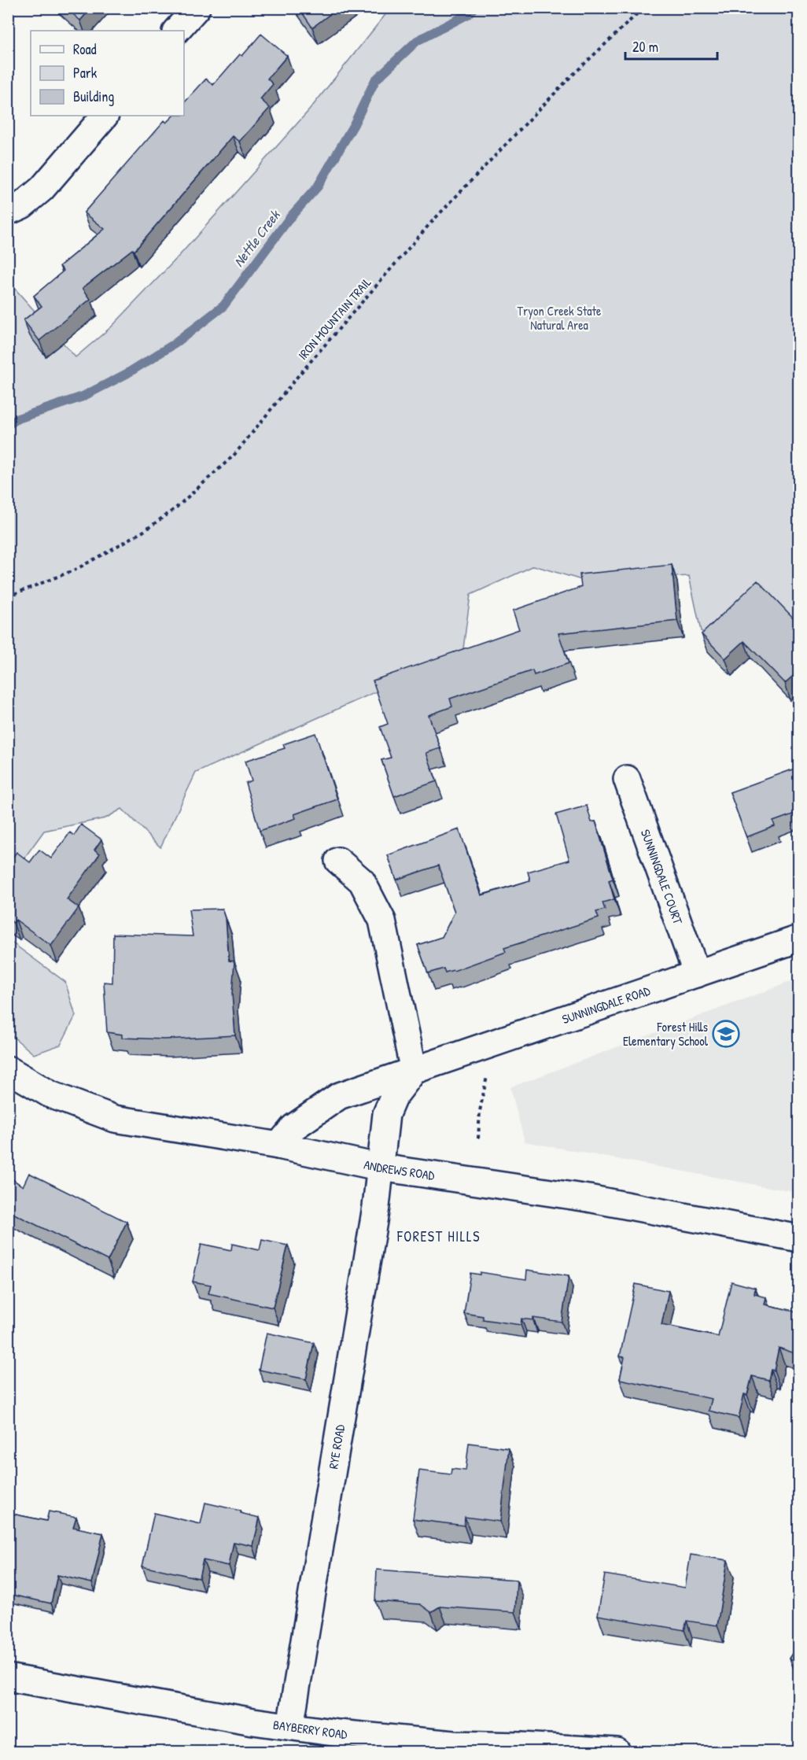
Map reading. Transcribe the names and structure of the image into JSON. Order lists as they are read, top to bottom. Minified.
{"streets":{"street":["SUNNINGDALE COURT","SUNNINGDALE ROAD","ANDREWS ROAD","RYE ROAD","BAYBERRY ROAD"],"path":["IRON MOUNTAIN TRAIL"]},"crossings":[["SUNNINGDALE COURT","SUNNINGDALE ROAD"],["SUNNINGDALE ROAD","ANDREWS ROAD"],["ANDREWS ROAD","RYE ROAD"],["RYE ROAD","BAYBERRY ROAD"]],"districts":["FOREST HILLS"],"water":["Nettle Creek"],"parks":["Tryon Creek State Natural Area"],"places":{"school or university":["Forest Hills Elementary School"]},"legend":["Road","Park","Building"],"scale_bar":"20 m"}
